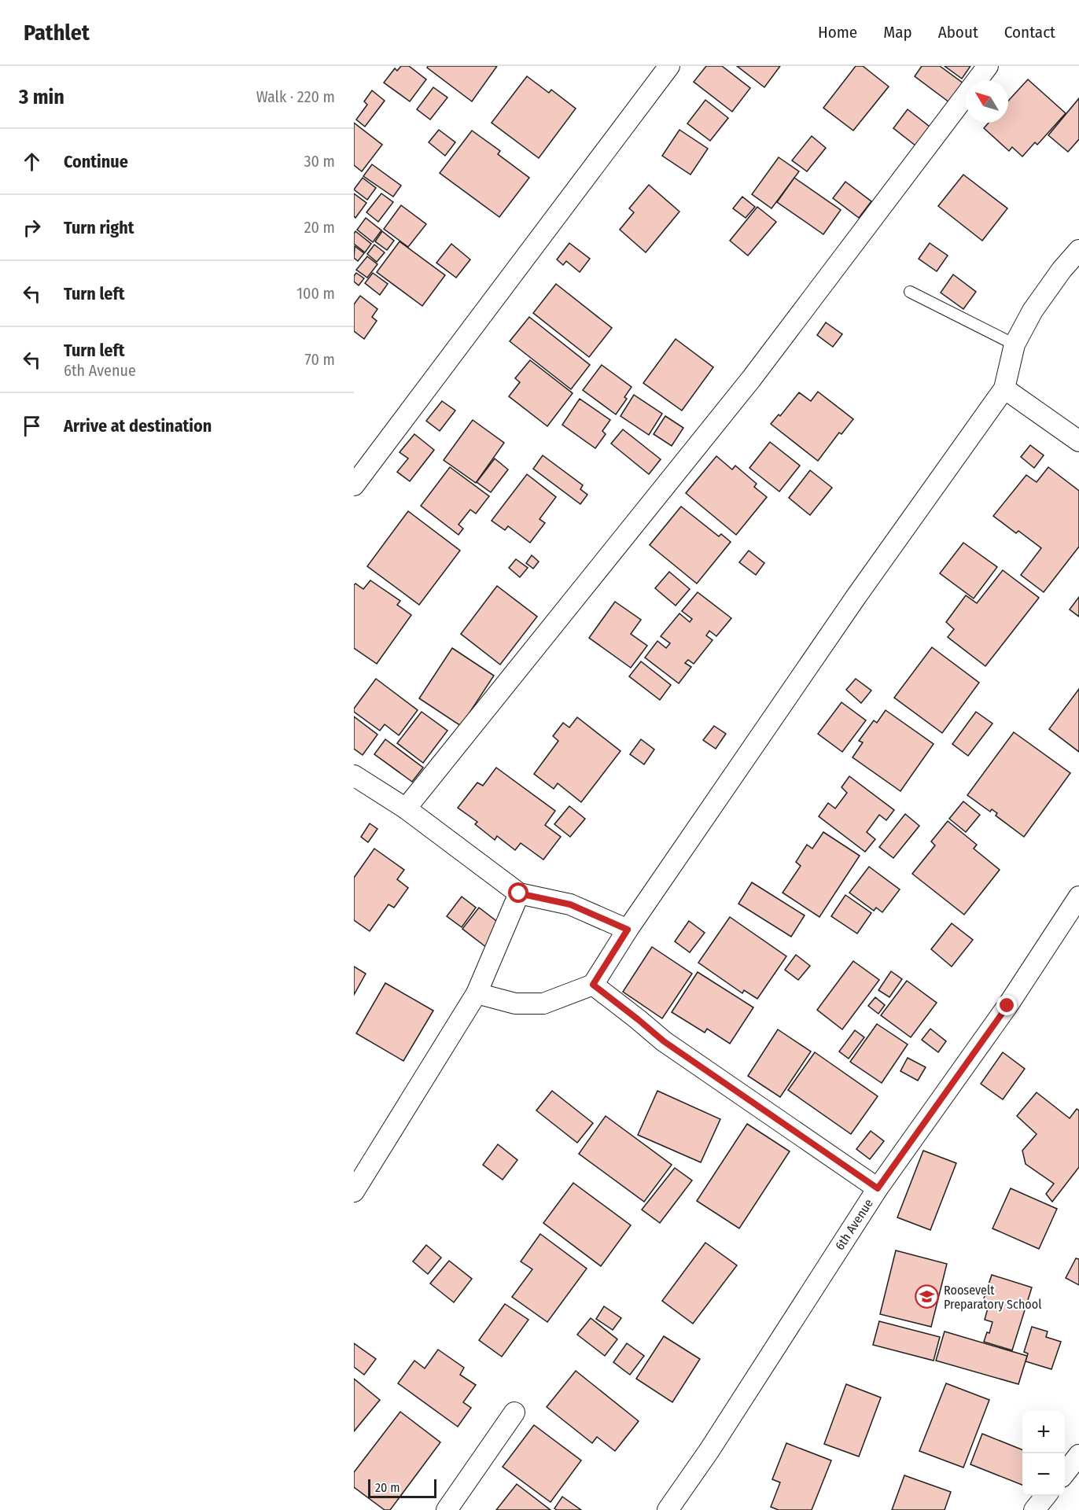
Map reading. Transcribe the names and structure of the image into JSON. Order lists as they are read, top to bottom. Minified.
{"streets":{"street":["6th Avenue"]},"places":{"school or university":["Roosevelt Preparatory School"]},"scale_bar":"20 m","north":"top left","page":{"header":"Pathlet","nav":["Home","Map","About","Contact"],"heading":["3 min","Walk · 220 m"],"list":[["Continue","30 m"],["Turn right","20 m"],["Turn left","100 m"],["Turn left","6th Avenue","70 m"],"Arrive at destination"],"map_buttons":["+","−"],"scale":"20 m"}}
